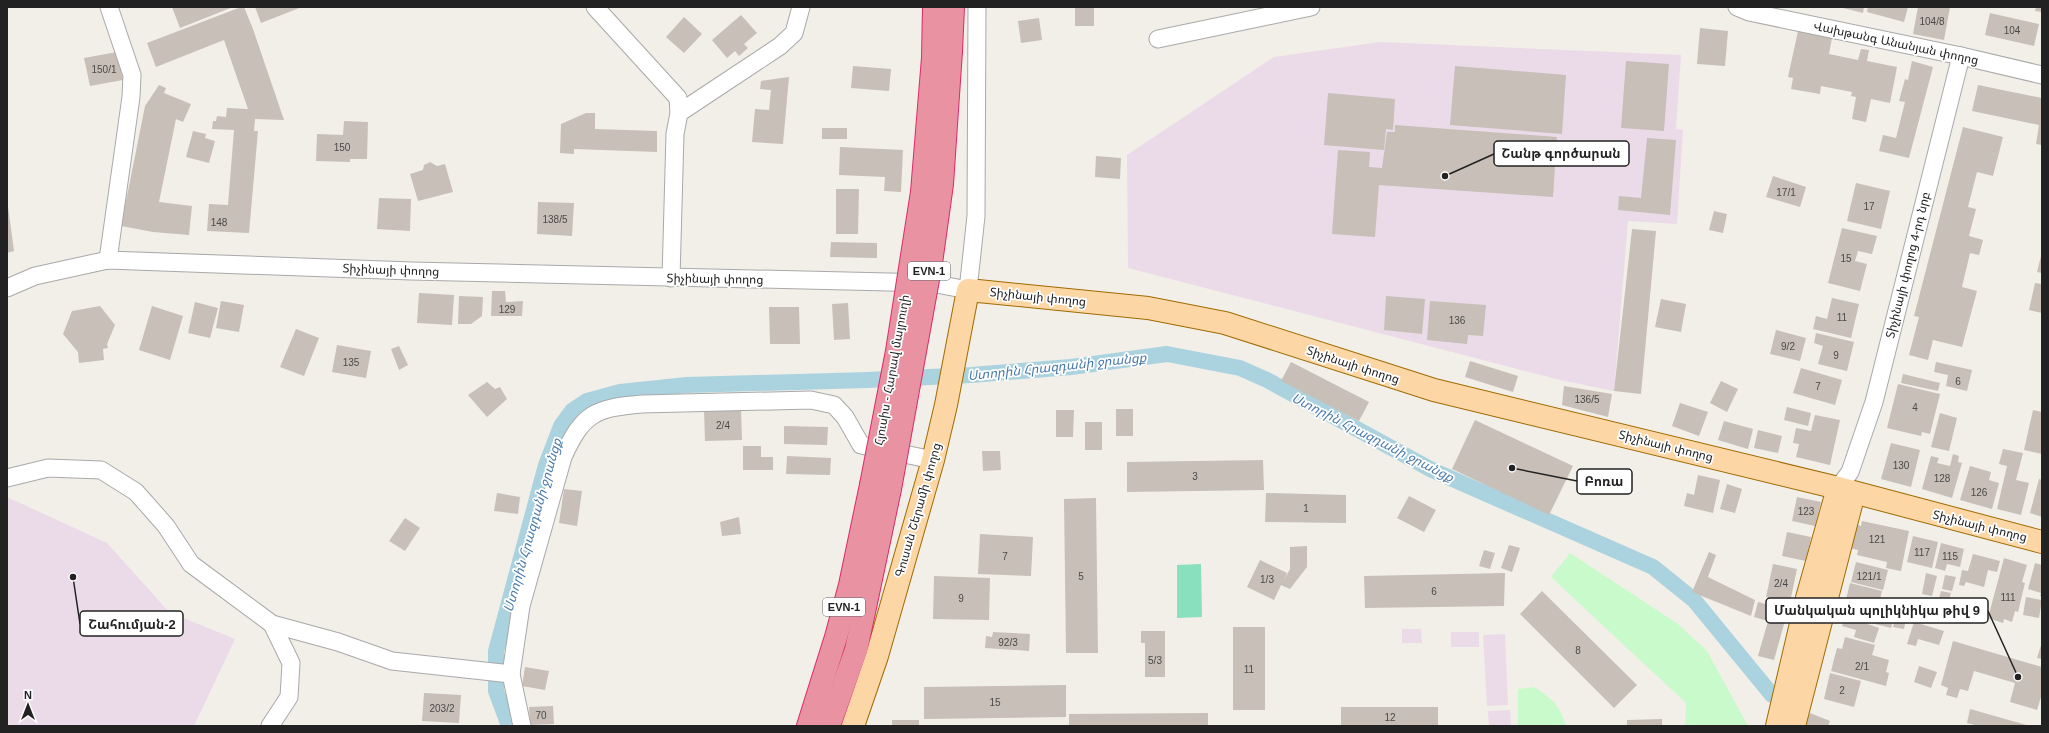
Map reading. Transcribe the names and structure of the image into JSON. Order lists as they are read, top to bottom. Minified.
{"streets":{"highway":["EVN-1","Հյուսիս - Հարավ մայրուղի"],"main road":["Տիչինայի փողոց","Գուսան Շերամի փողոց"],"street":["Վախթանգ Անանյան փողոց","Տիչինայի փողոց 4-րդ նրբ"]},"crossings":[["Վախթանգ Անանյան փողոց","Տիչինայի փողոց 4-րդ նրբ"],["Տիչինայի փողոց 4-րդ նրբ","Տիչինայի փողոց"],["Տիչինայի փողոց","Գուսան Շերամի փողոց"]],"water":["Ստորին Հրազդանի ջրանցք"],"places":["Շանթ գործարան","Բոռա","Շահումյան-2","Մանկական պոլիկնիկա թիվ 9"],"house_numbers":["104/8","104","150/1","150","17/1","17","138/5","148","15","129","11","136","9/2","9","135","6","7","136/5","4","2/4","130","3","128","126","1","123","121","117","7","115","5","121/1","1/3","2/4","6","111","9","92/3","8","5/3","2/1","11","2","15","203/2","70","12"],"north":"top"}
